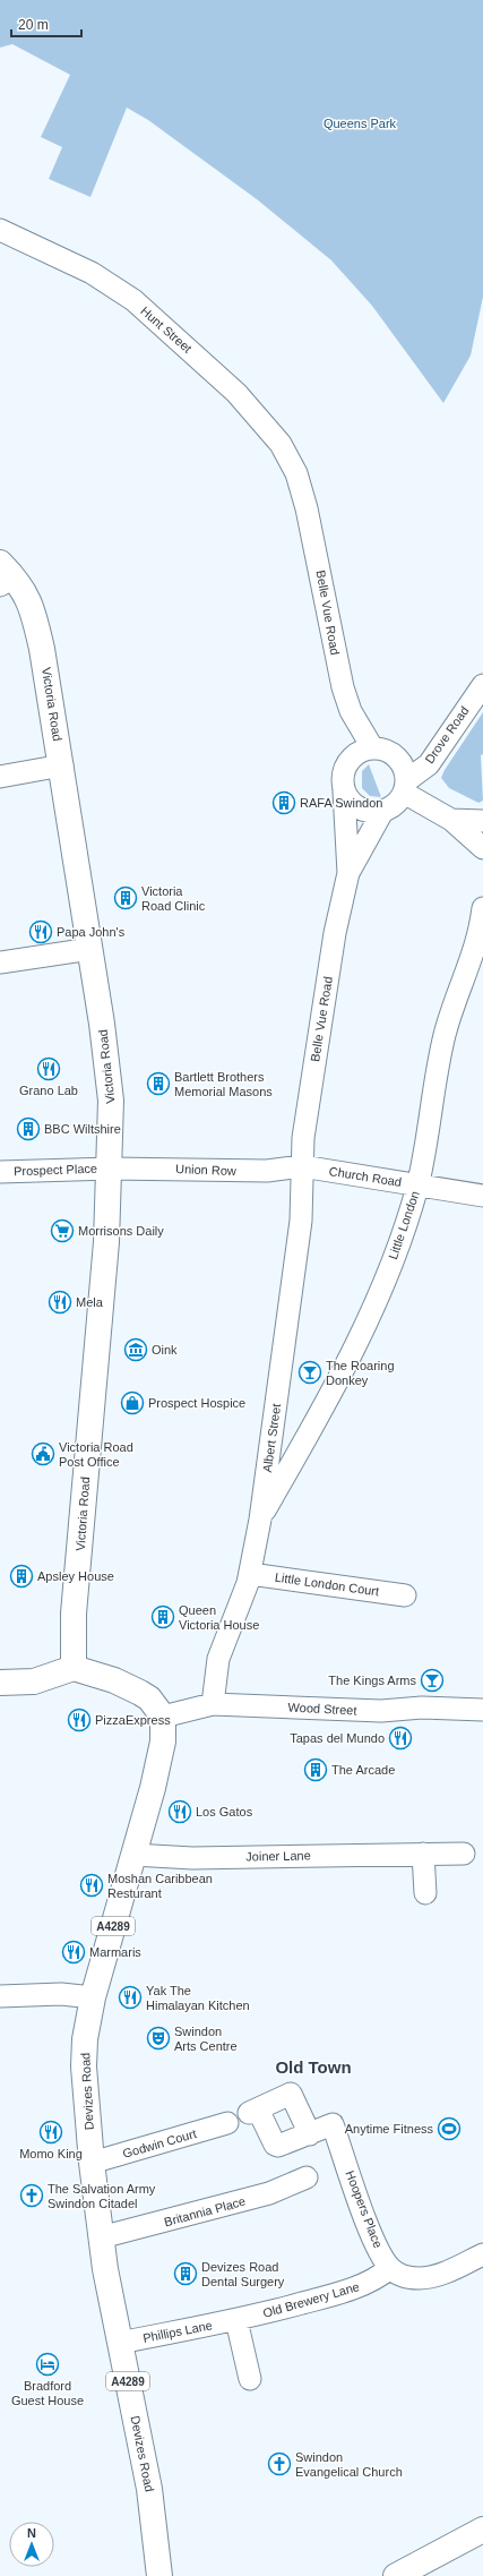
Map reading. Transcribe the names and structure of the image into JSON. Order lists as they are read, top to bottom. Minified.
{"streets":{"main road":["Victoria Road","A4289","Devizes Road"],"street":["Hunt Street","Belle Vue Road","Drove Road","Prospect Place","Union Row","Church Road","Little London","Albert Street","Little London Court","Wood Street","Joiner Lane","Godwin Court","Hoopers Place","Britannia Place","Old Brewery Lane","Phillips Lane"]},"crossings":[["Hunt Street","Belle Vue Road"],["Belle Vue Road","Drove Road"],["Belle Vue Road","Union Row"],["Belle Vue Road","Church Road"],["Belle Vue Road","Albert Street"],["Victoria Road","Prospect Place"],["Victoria Road","Union Row"],["Prospect Place","Union Row"],["Union Row","Church Road"],["Union Row","Albert Street"],["Church Road","Little London"],["Church Road","Albert Street"],["Little London","Albert Street"],["Albert Street","Little London Court"],["Albert Street","Wood Street"],["Wood Street","Devizes Road"],["Joiner Lane","Devizes Road"],["Devizes Road","Godwin Court"],["Devizes Road","Britannia Place"],["Devizes Road","Phillips Lane"],["Hoopers Place","Old Brewery Lane"],["Old Brewery Lane","Phillips Lane"]],"districts":["Old Town"],"parks":["Queens Park"],"places":{"building":["RAFA Swindon","Victoria Road Clinic","Bartlett Brothers Memorial Masons","BBC Wiltshire","Apsley House","Queen Victoria House","The Arcade","Devizes Road Dental Surgery"],"restaurant":["Papa John's","Grano Lab","Mela","PizzaExpress","Tapas del Mundo","Los Gatos","Moshan Caribbean Resturant","Marmaris","Yak The Himalayan Kitchen","Momo King"],"supermarket":["Morrisons Daily"],"museum":["Oink"],"bar":["The Roaring Donkey","The Kings Arms"],"shop":["Prospect Hospice"],"public building":["Victoria Road Post Office"],"theatre":["Swindon Arts Centre"],"sports":["Anytime Fitness"],"church":["The Salvation Army Swindon Citadel","Swindon Evangelical Church"],"hotel":["Bradford Guest House"]},"scale_bar":"20 m","north":"top"}
